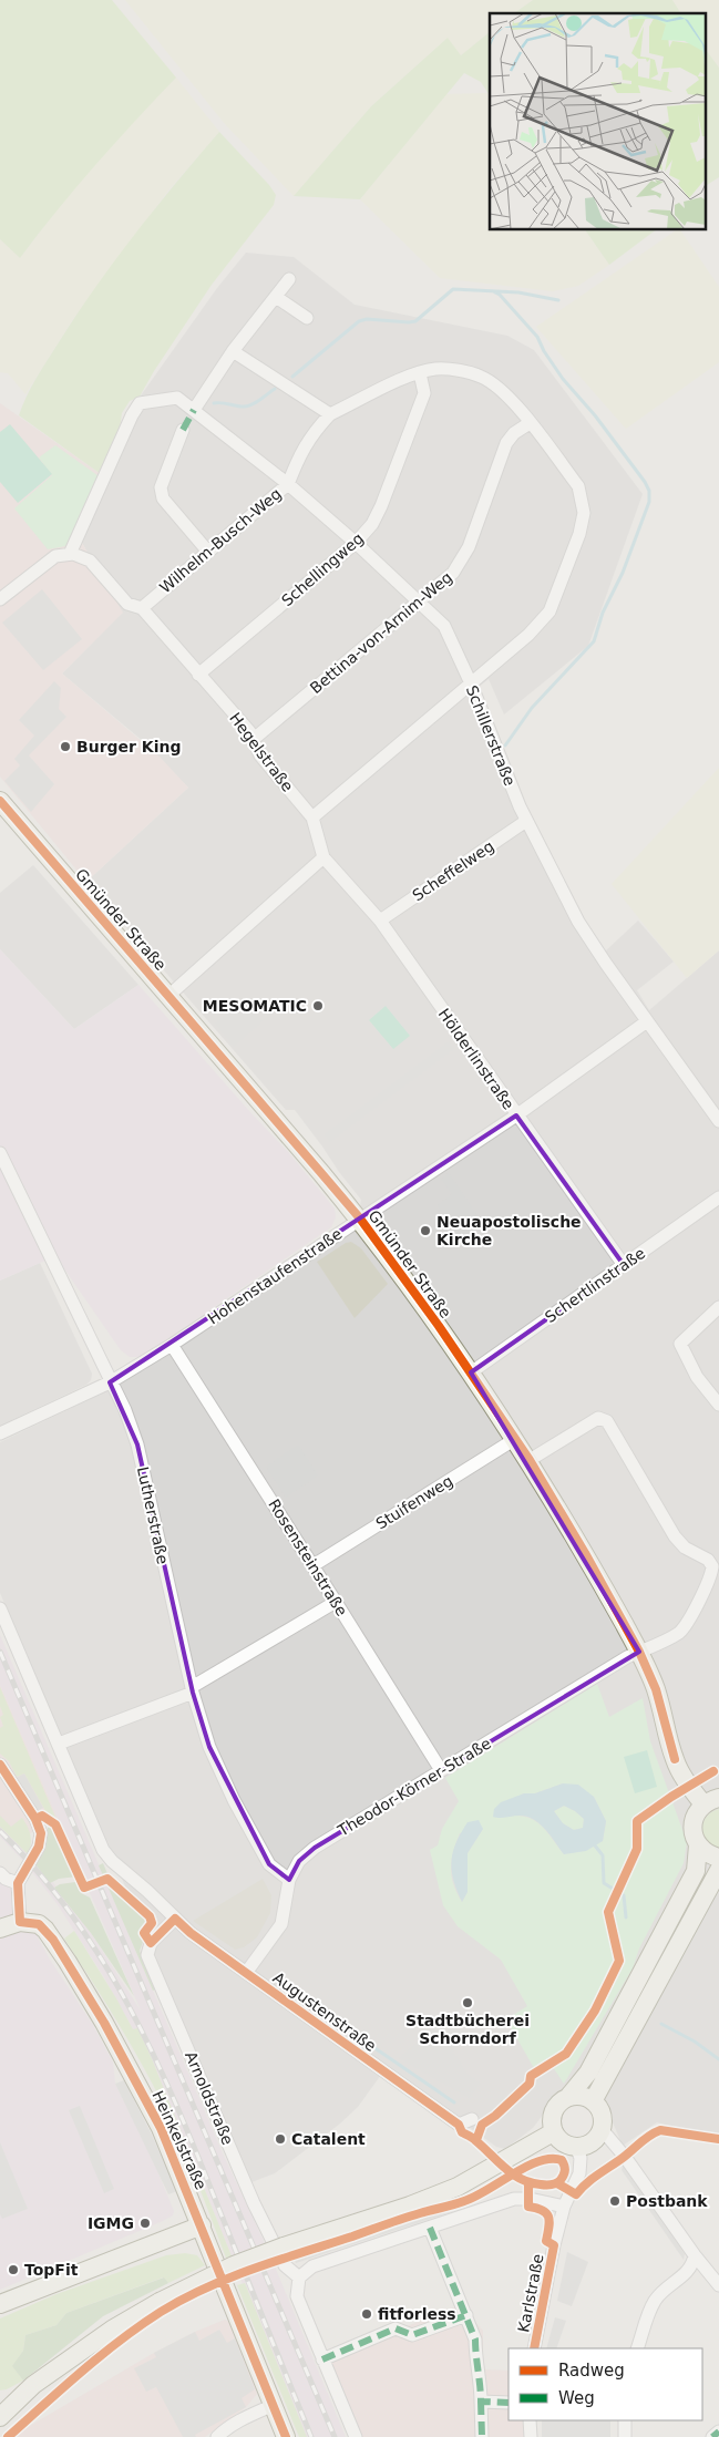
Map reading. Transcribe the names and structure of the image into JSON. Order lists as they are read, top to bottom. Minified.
{"streets":{"street":["Wilhelm-Busch-Weg","Schellingweg","Bettina-von-Arnim-Weg","Schillerstraße","Hegelstraße","Scheffelweg","Gmünder Straße","Hölderlinstraße","Hohenstaufenstraße","Schertlinstraße","Stuifenweg","Lutherstraße","Rosensteinstraße","Theodor-Körner-Straße","Augustenstraße","Arnoldstraße","Heinkelstraße","Karlstraße"]},"crossings":[["Wilhelm-Busch-Weg","Schillerstraße"],["Wilhelm-Busch-Weg","Hegelstraße"],["Schellingweg","Schillerstraße"],["Schellingweg","Hegelstraße"],["Bettina-von-Arnim-Weg","Schillerstraße"],["Bettina-von-Arnim-Weg","Hegelstraße"],["Schillerstraße","Hegelstraße"],["Schillerstraße","Scheffelweg"],["Schillerstraße","Hohenstaufenstraße"],["Hegelstraße","Hölderlinstraße"],["Scheffelweg","Hölderlinstraße"],["Gmünder Straße","Hohenstaufenstraße"],["Gmünder Straße","Schertlinstraße"],["Gmünder Straße","Stuifenweg"],["Gmünder Straße","Theodor-Körner-Straße"],["Hölderlinstraße","Hohenstaufenstraße"],["Hölderlinstraße","Schertlinstraße"],["Hohenstaufenstraße","Lutherstraße"],["Hohenstaufenstraße","Rosensteinstraße"],["Stuifenweg","Rosensteinstraße"],["Lutherstraße","Theodor-Körner-Straße"],["Rosensteinstraße","Theodor-Körner-Straße"],["Theodor-Körner-Straße","Augustenstraße"],["Augustenstraße","Arnoldstraße"]],"places":["Burger King","MESOMATIC","Neuapostolische Kirche","Stadtbücherei Schorndorf","Catalent","Postbank","IGMG","TopFit","fitforless"],"legend":["Radweg","Weg"]}
